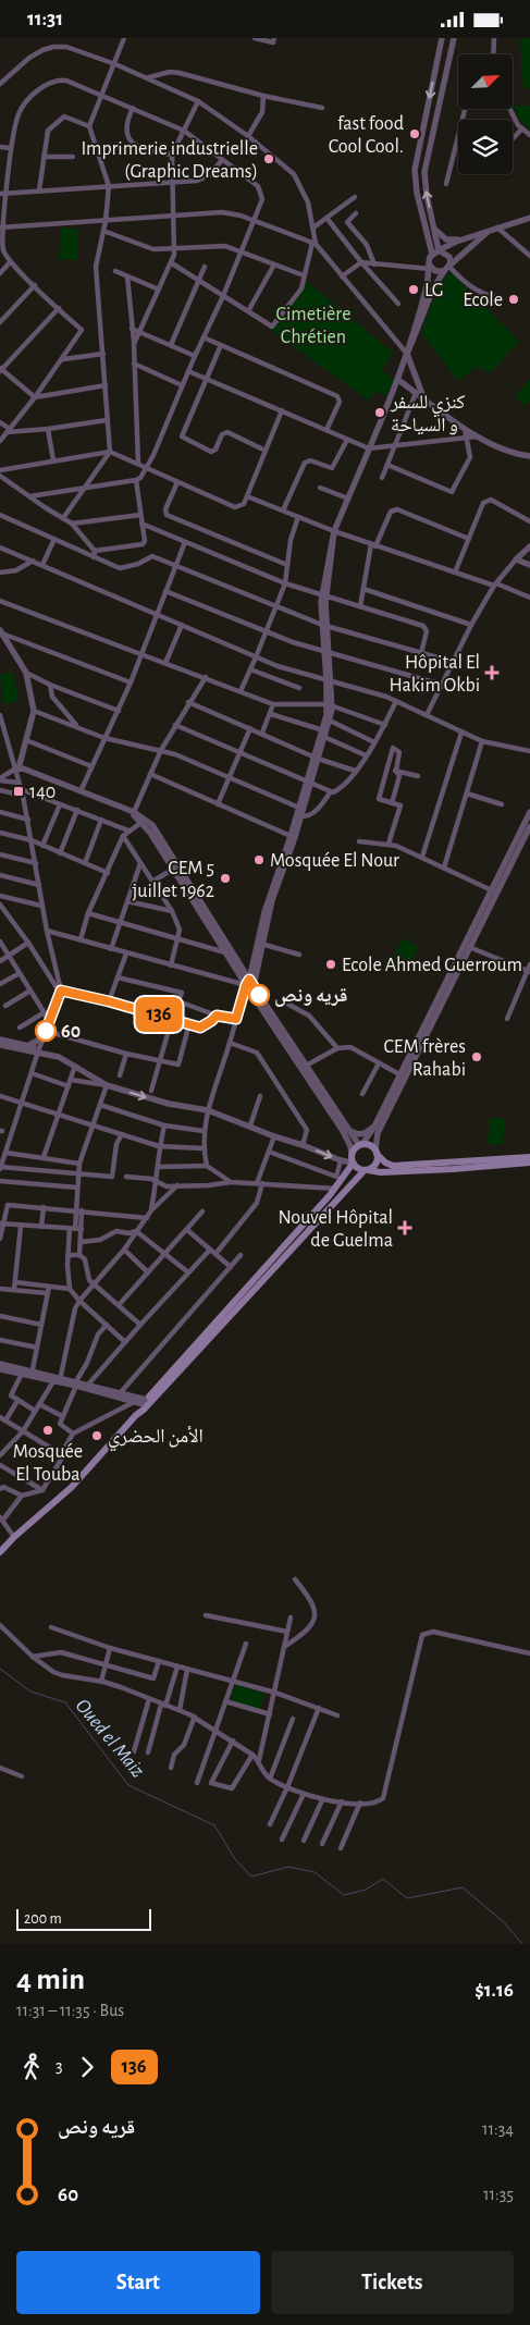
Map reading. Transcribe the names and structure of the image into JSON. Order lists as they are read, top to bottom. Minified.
{"water":["Oued el Maiz"],"parks":["Cimetière Chrétien"],"places":{"other":["fast food Cool Cool.","Imprimerie industrielle (Graphic Dreams)","LG","Ecole","كنزي للسفر و السياحة","Mosquée El Nour","CEM 5 juillet 1962","Ecole Ahmed Guerroum","قريه ونص","60","CEM frères Rahabi","Mosquée El Touba","الأمن الحضري"],"health":["Hôpital El Hakim Okbi","Nouvel Hôpital de Guelma"],"transit":["140"]},"lines":["bus line 136"],"scale_bar":"200 m","north":"top right","page":{"status":"11:31","on_map":"136","scale":"200 m","heading":["4 min","11:31 – 11:35 · Bus","$1.16"],"legs":["3","136"],"list":[{"name":"قريه ونص","value":"11:34"},{"name":"60","value":"11:35"}],"buttons":["Start","Tickets"]}}
